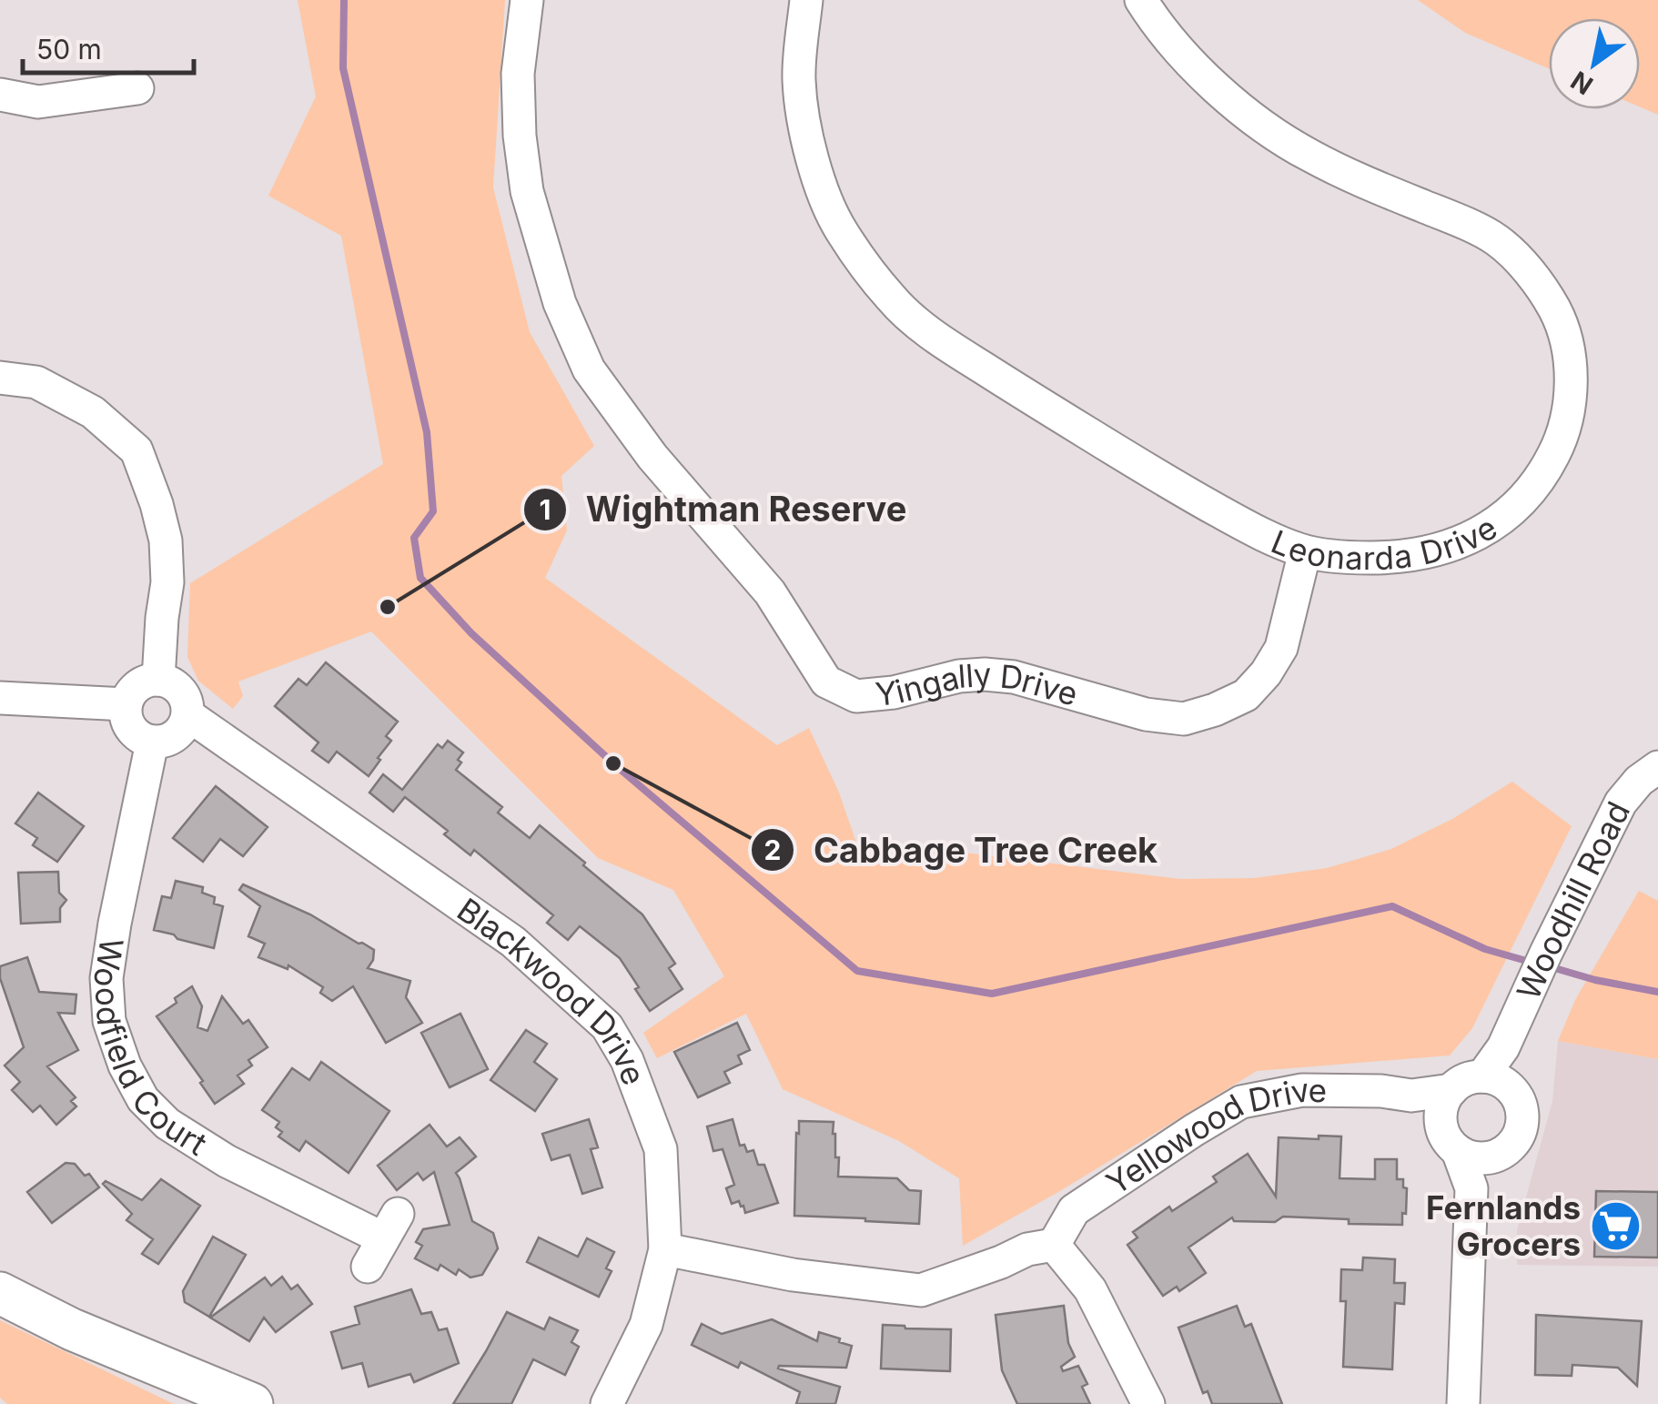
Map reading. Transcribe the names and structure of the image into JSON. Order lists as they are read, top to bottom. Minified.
{"streets":{"street":["Leonarda Drive","Yingally Drive","Woodhill Road","Blackwood Drive","Woodfield Court","Yellowood Drive"]},"crossings":[["Leonarda Drive","Yingally Drive"],["Woodhill Road","Yellowood Drive"],["Blackwood Drive","Woodfield Court"]],"places":{"other":["Wightman Reserve","Cabbage Tree Creek"],"supermarket":["Fernlands Grocers"]},"scale_bar":"50 m","north":"bottom left"}
